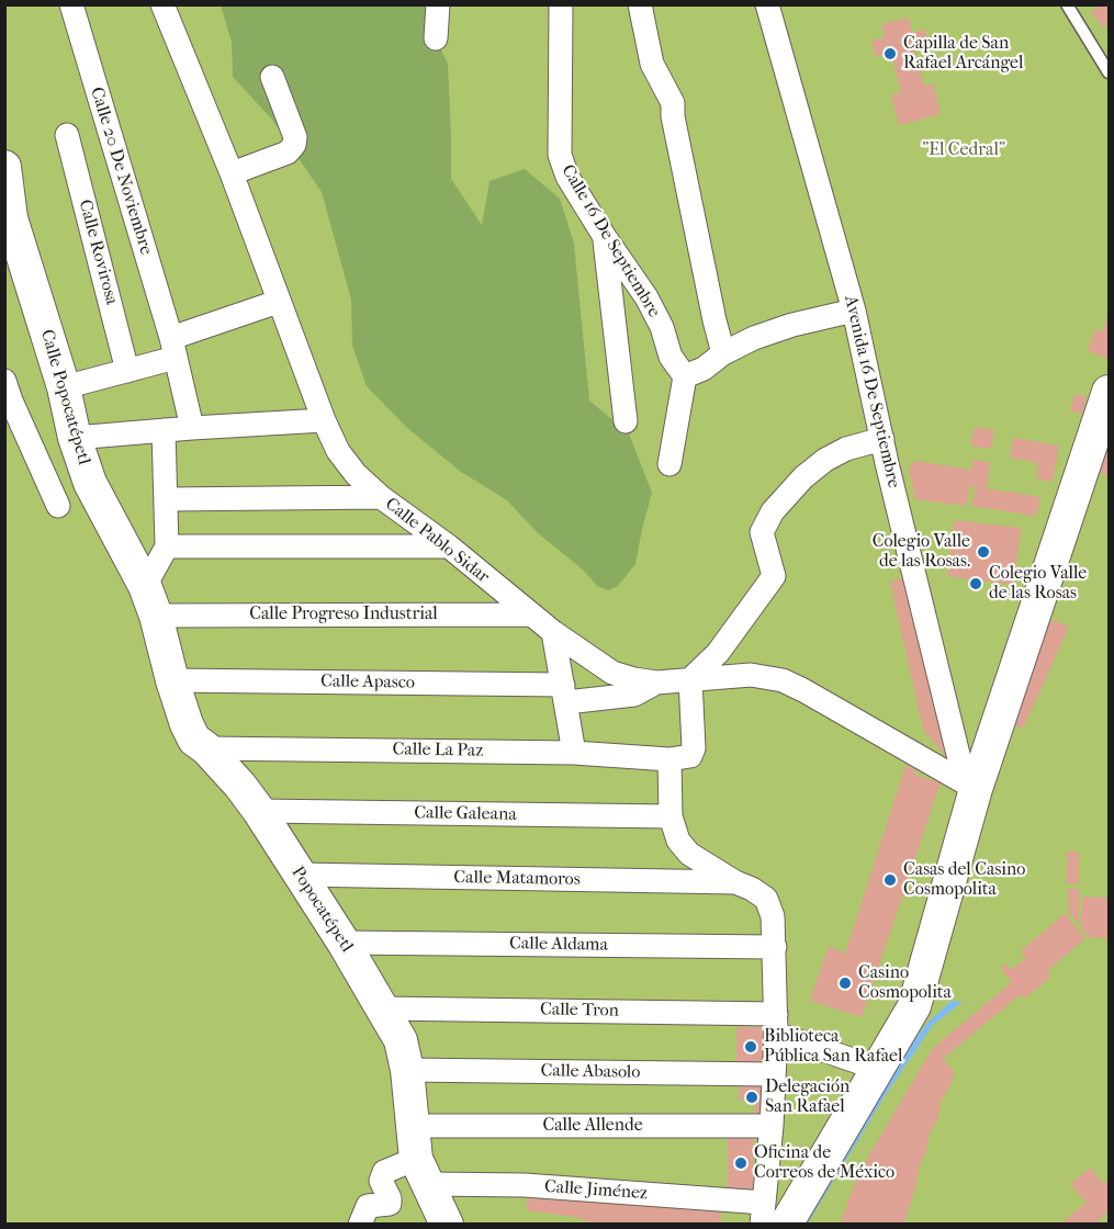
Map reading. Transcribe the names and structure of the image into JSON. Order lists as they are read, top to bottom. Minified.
{"streets":{"street":["Calle 20 De Noviembre","Calle 16 De Septiembre","Calle Rovirosa","Avenida 16 De Septiembre","Calle Popocatépetl","Calle Pablo Sidar","Calle Progreso Industrial","Calle Apasco","Calle La Paz","Calle Galeana","Calle Matamoros","Popocatépetl","Calle Aldama","Calle Tron","Calle Abasolo","Calle Allende","Calle Jiménez"]},"crossings":[["Avenida 16 De Septiembre","Calle Pablo Sidar"],["Calle Popocatépetl","Calle Progreso Industrial"],["Calle Popocatépetl","Popocatépetl"],["Calle Pablo Sidar","Calle Progreso Industrial"],["Calle Pablo Sidar","Calle Apasco"],["Calle Progreso Industrial","Popocatépetl"],["Calle Apasco","Popocatépetl"],["Calle La Paz","Popocatépetl"],["Calle Galeana","Popocatépetl"],["Calle Matamoros","Popocatépetl"],["Popocatépetl","Calle Aldama"],["Popocatépetl","Calle Tron"],["Popocatépetl","Calle Abasolo"],["Popocatépetl","Calle Allende"],["Popocatépetl","Calle Jiménez"]],"parks":["\"El Cedral\""],"places":["Capilla de San Rafael Arcángel","Colegio Valle de las Rosas.","Colegio Valle de las Rosas","Casas del Casino Cosmopolita","Casino Cosmopolita","Biblioteca Pública San Rafael","Delegación San Rafael","Oficina de Correos de México"]}
